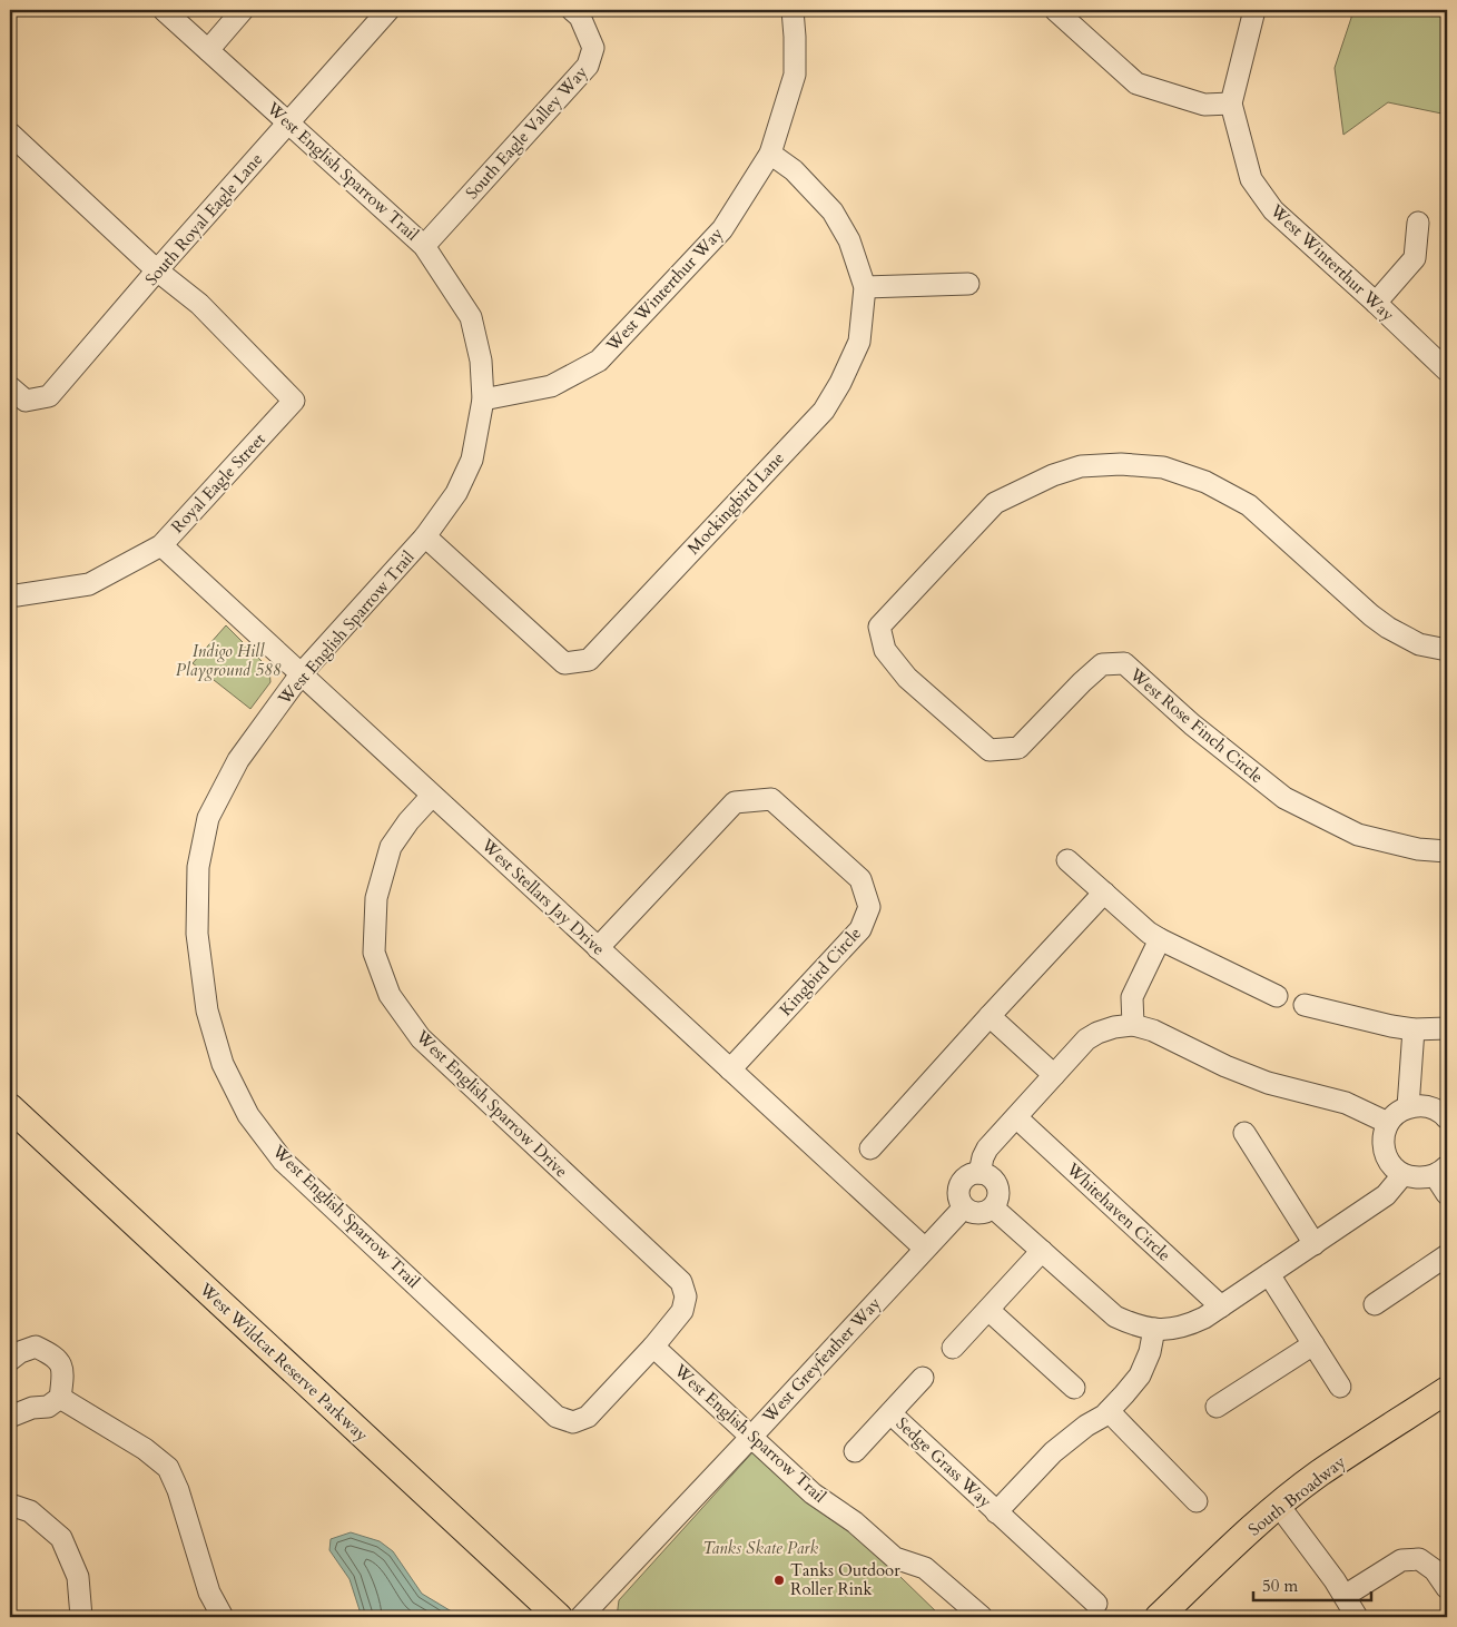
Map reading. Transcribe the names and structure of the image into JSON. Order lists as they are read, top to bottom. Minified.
{"streets":{"main road":["West Wildcat Reserve Parkway","South Broadway"],"street":["South Eagle Valley Way","West English Sparrow Trail","South Royal Eagle Lane","West Winterthur Way","Royal Eagle Street","Mockingbird Lane","West Rose Finch Circle","West Stellars Jay Drive","Kingbird Circle","West English Sparrow Drive","Whitehaven Circle","West Greyfeather Way","Sedge Grass Way"]},"crossings":[["South Eagle Valley Way","West English Sparrow Trail"],["West English Sparrow Trail","South Royal Eagle Lane"],["West English Sparrow Trail","West Winterthur Way"],["West English Sparrow Trail","Mockingbird Lane"],["West English Sparrow Trail","West Stellars Jay Drive"],["West English Sparrow Trail","West English Sparrow Drive"],["West English Sparrow Trail","West Greyfeather Way"],["South Royal Eagle Lane","Royal Eagle Street"],["West Winterthur Way","Mockingbird Lane"],["Royal Eagle Street","West Stellars Jay Drive"],["West Stellars Jay Drive","Kingbird Circle"],["West Stellars Jay Drive","West English Sparrow Drive"],["West Stellars Jay Drive","West Greyfeather Way"]],"parks":["Indigo Hill Playground 588","Tanks Skate Park"],"places":["Tanks Outdoor Roller Rink"],"scale_bar":"50 m"}
